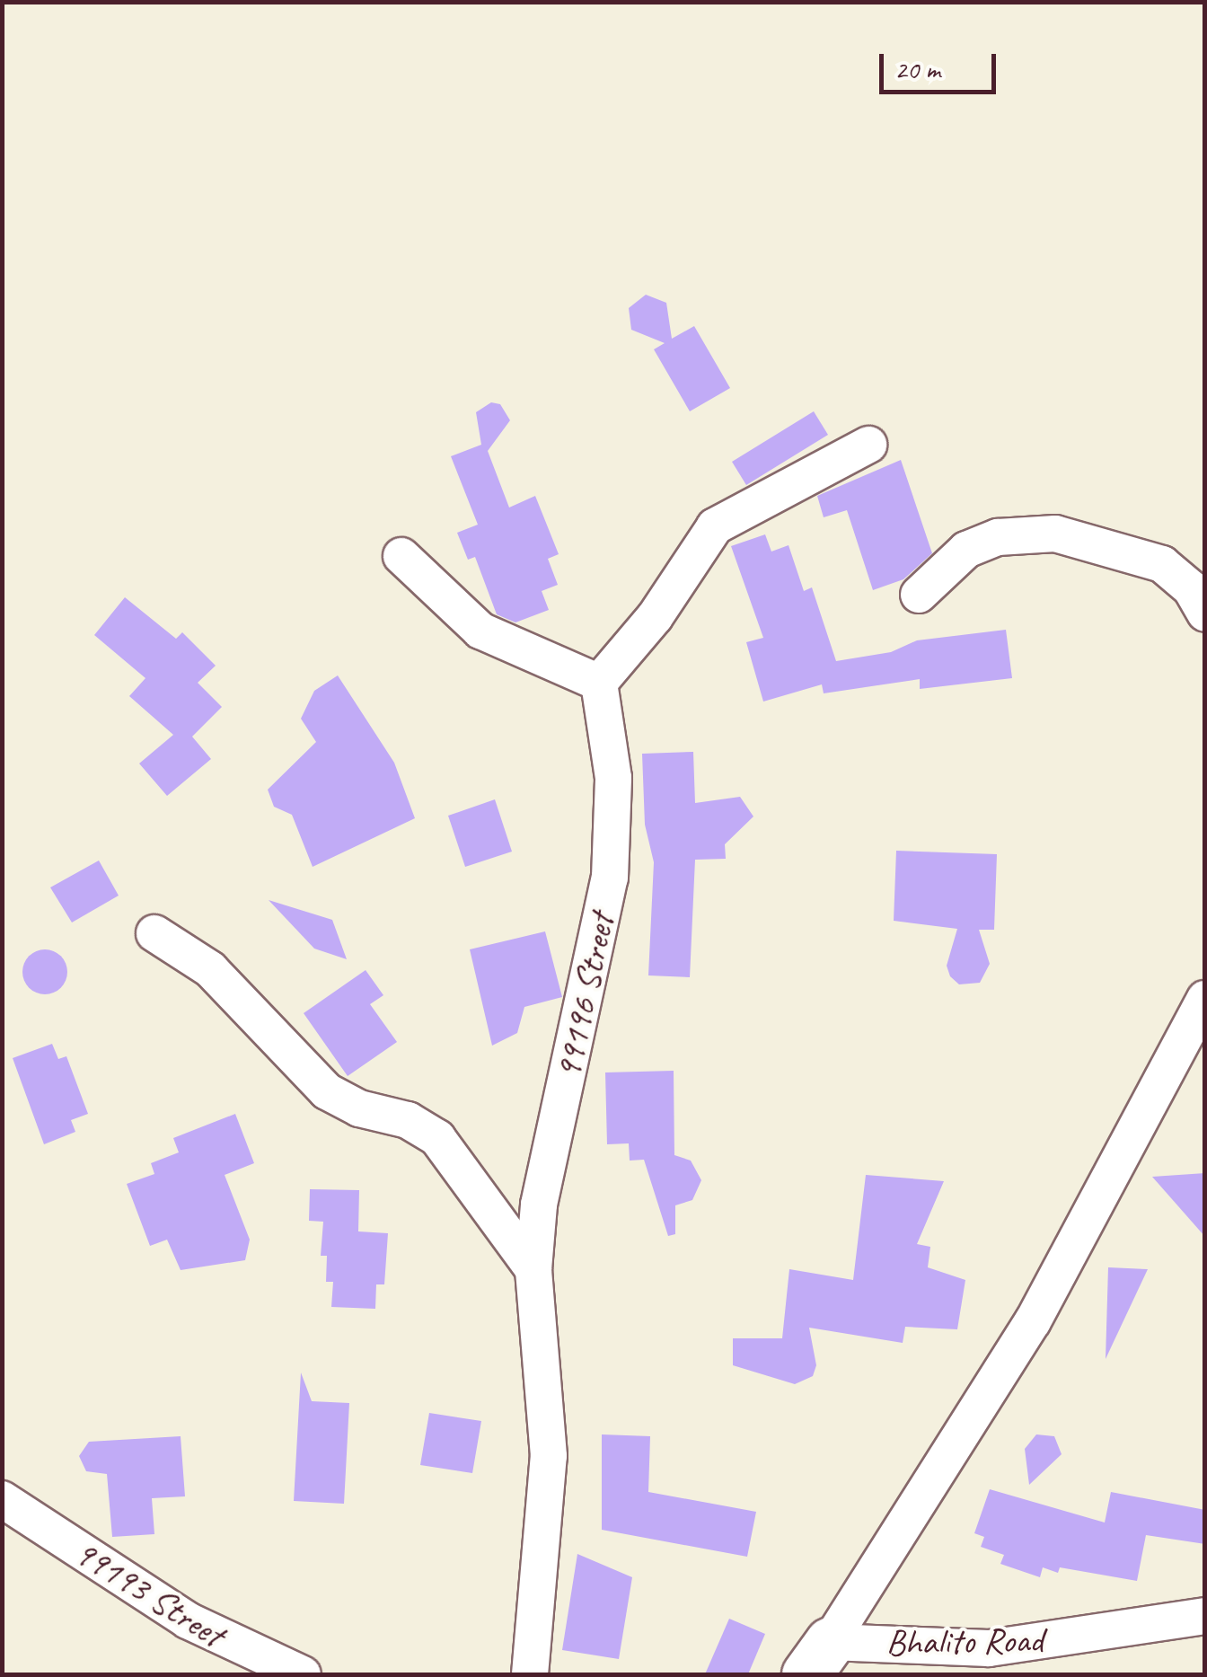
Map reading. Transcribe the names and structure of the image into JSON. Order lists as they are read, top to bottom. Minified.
{"streets":{"street":["99196 Street","99193 Street","Bhalito Road"]},"scale_bar":"20 m"}
